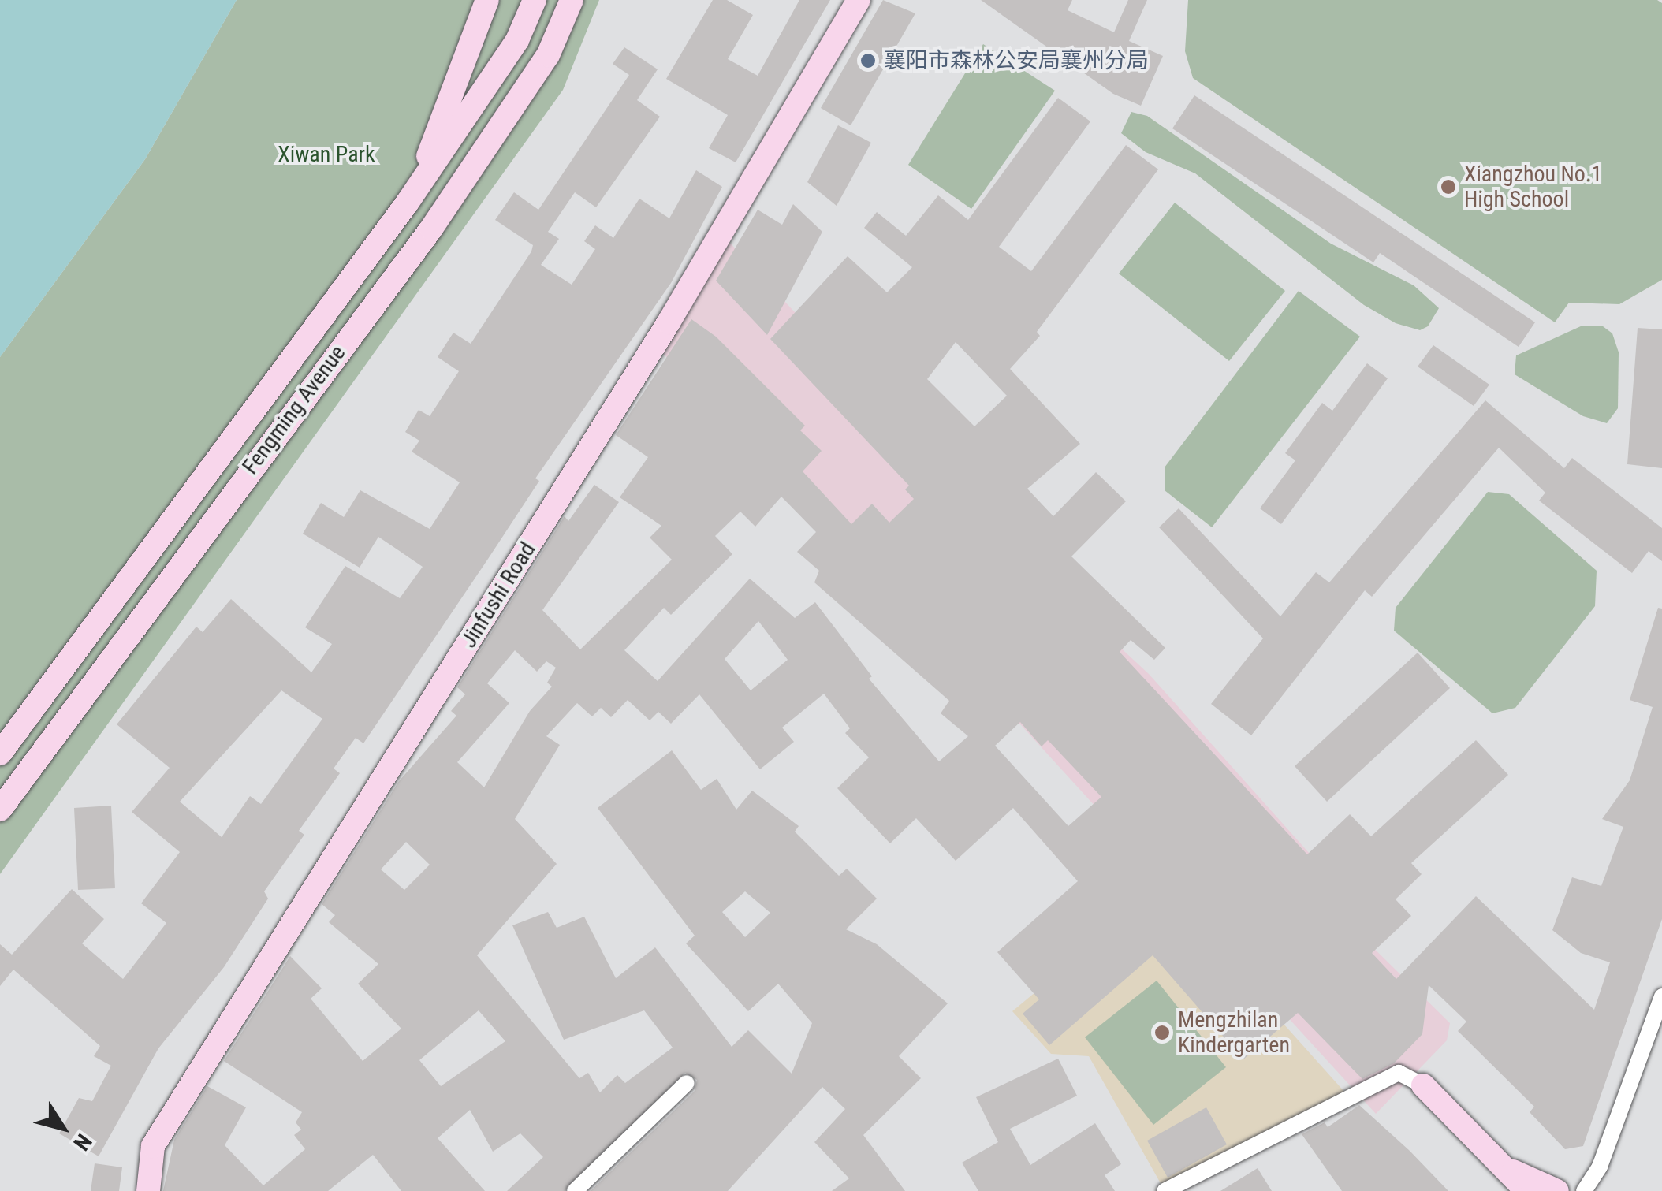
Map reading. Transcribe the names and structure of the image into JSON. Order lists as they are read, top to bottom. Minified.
{"streets":{"main road":["Fengming Avenue","Jinfushi Road"]},"parks":["Xiwan Park"],"places":["襄阳市森林公安局襄州分局","Xiangzhou No.1 High School","Mengzhilan Kindergarten"],"north":"bottom right"}
